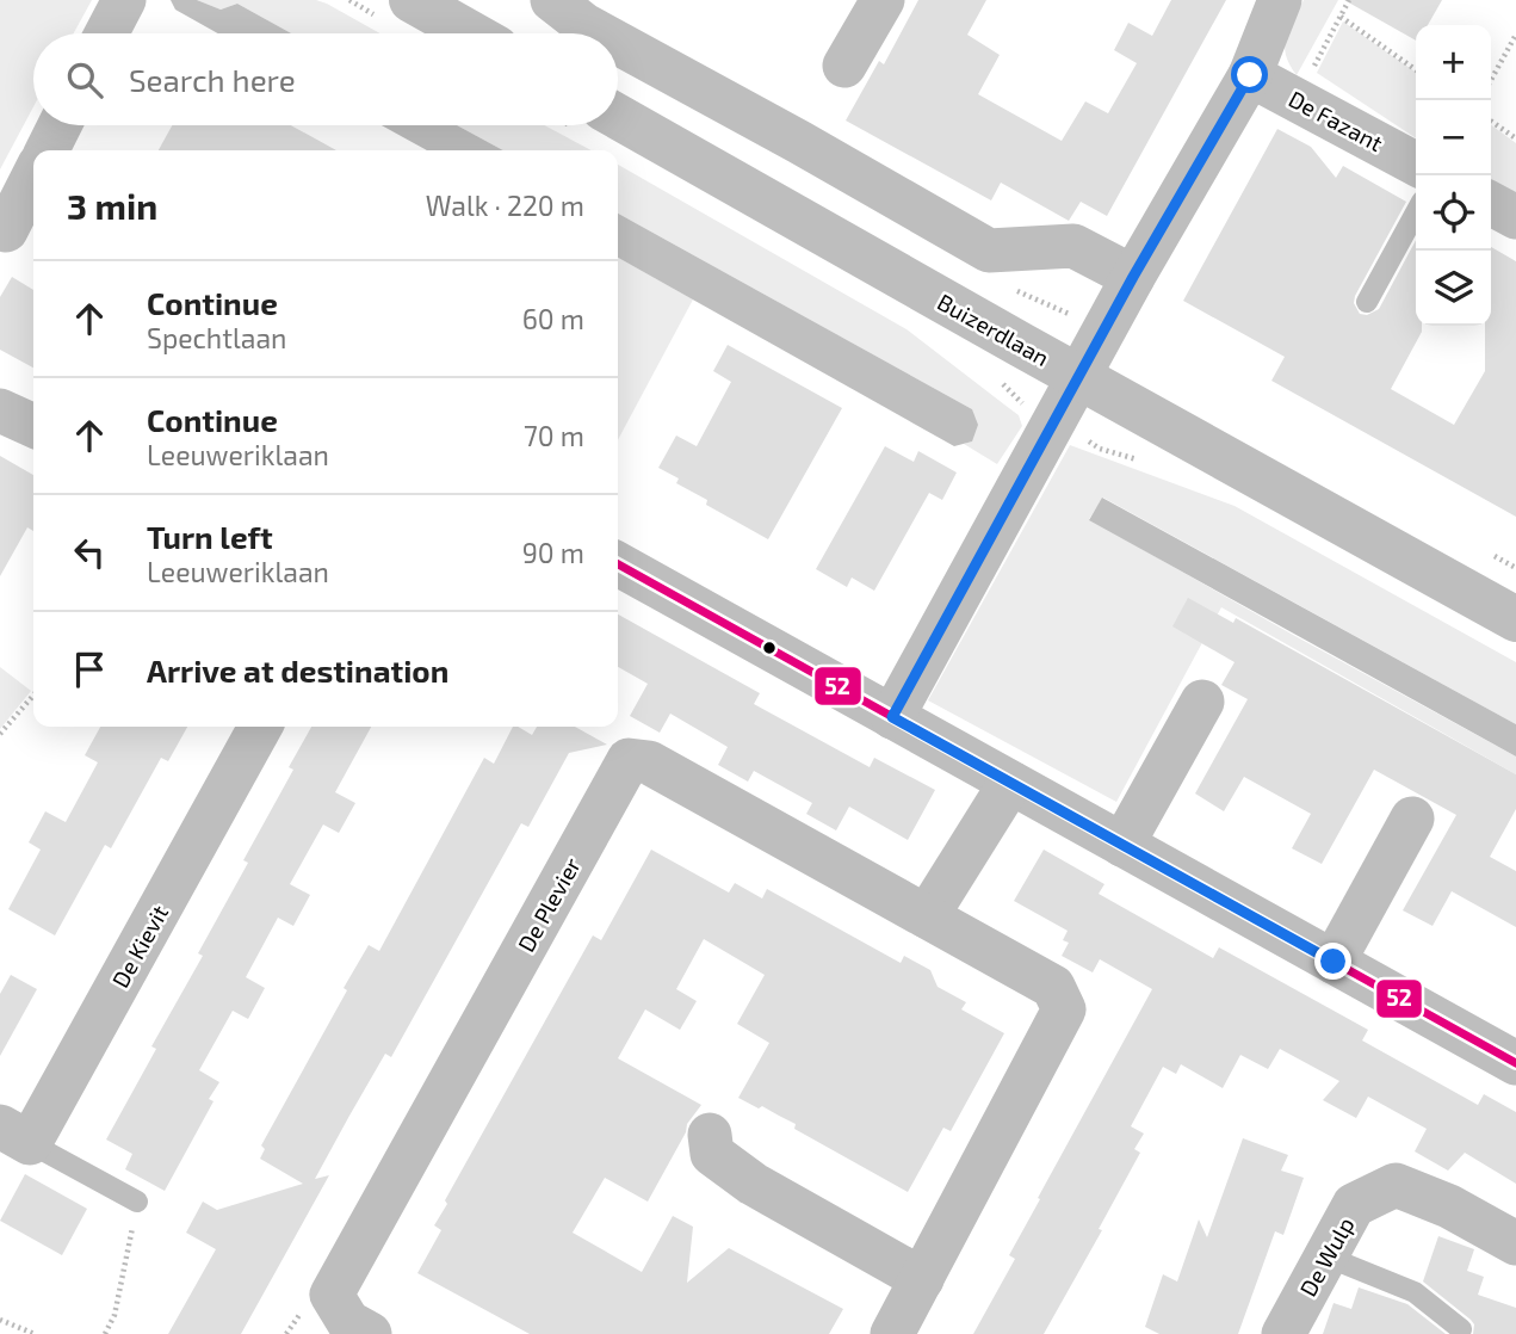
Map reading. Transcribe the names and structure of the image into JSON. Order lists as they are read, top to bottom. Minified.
{"streets":{"street":["De Fazant","Buizerdlaan","De Plevier","De Kievit","De Wulp"]},"lines":["transit line 52"],"page":{"map_buttons":["+","−"],"search":"Search here","heading":["3 min","Walk · 220 m"],"list":[["Continue","Spechtlaan","60 m"],["Continue","Leeuweriklaan","70 m"],["Turn left","Leeuweriklaan","90 m"],"Arrive at destination"]}}
